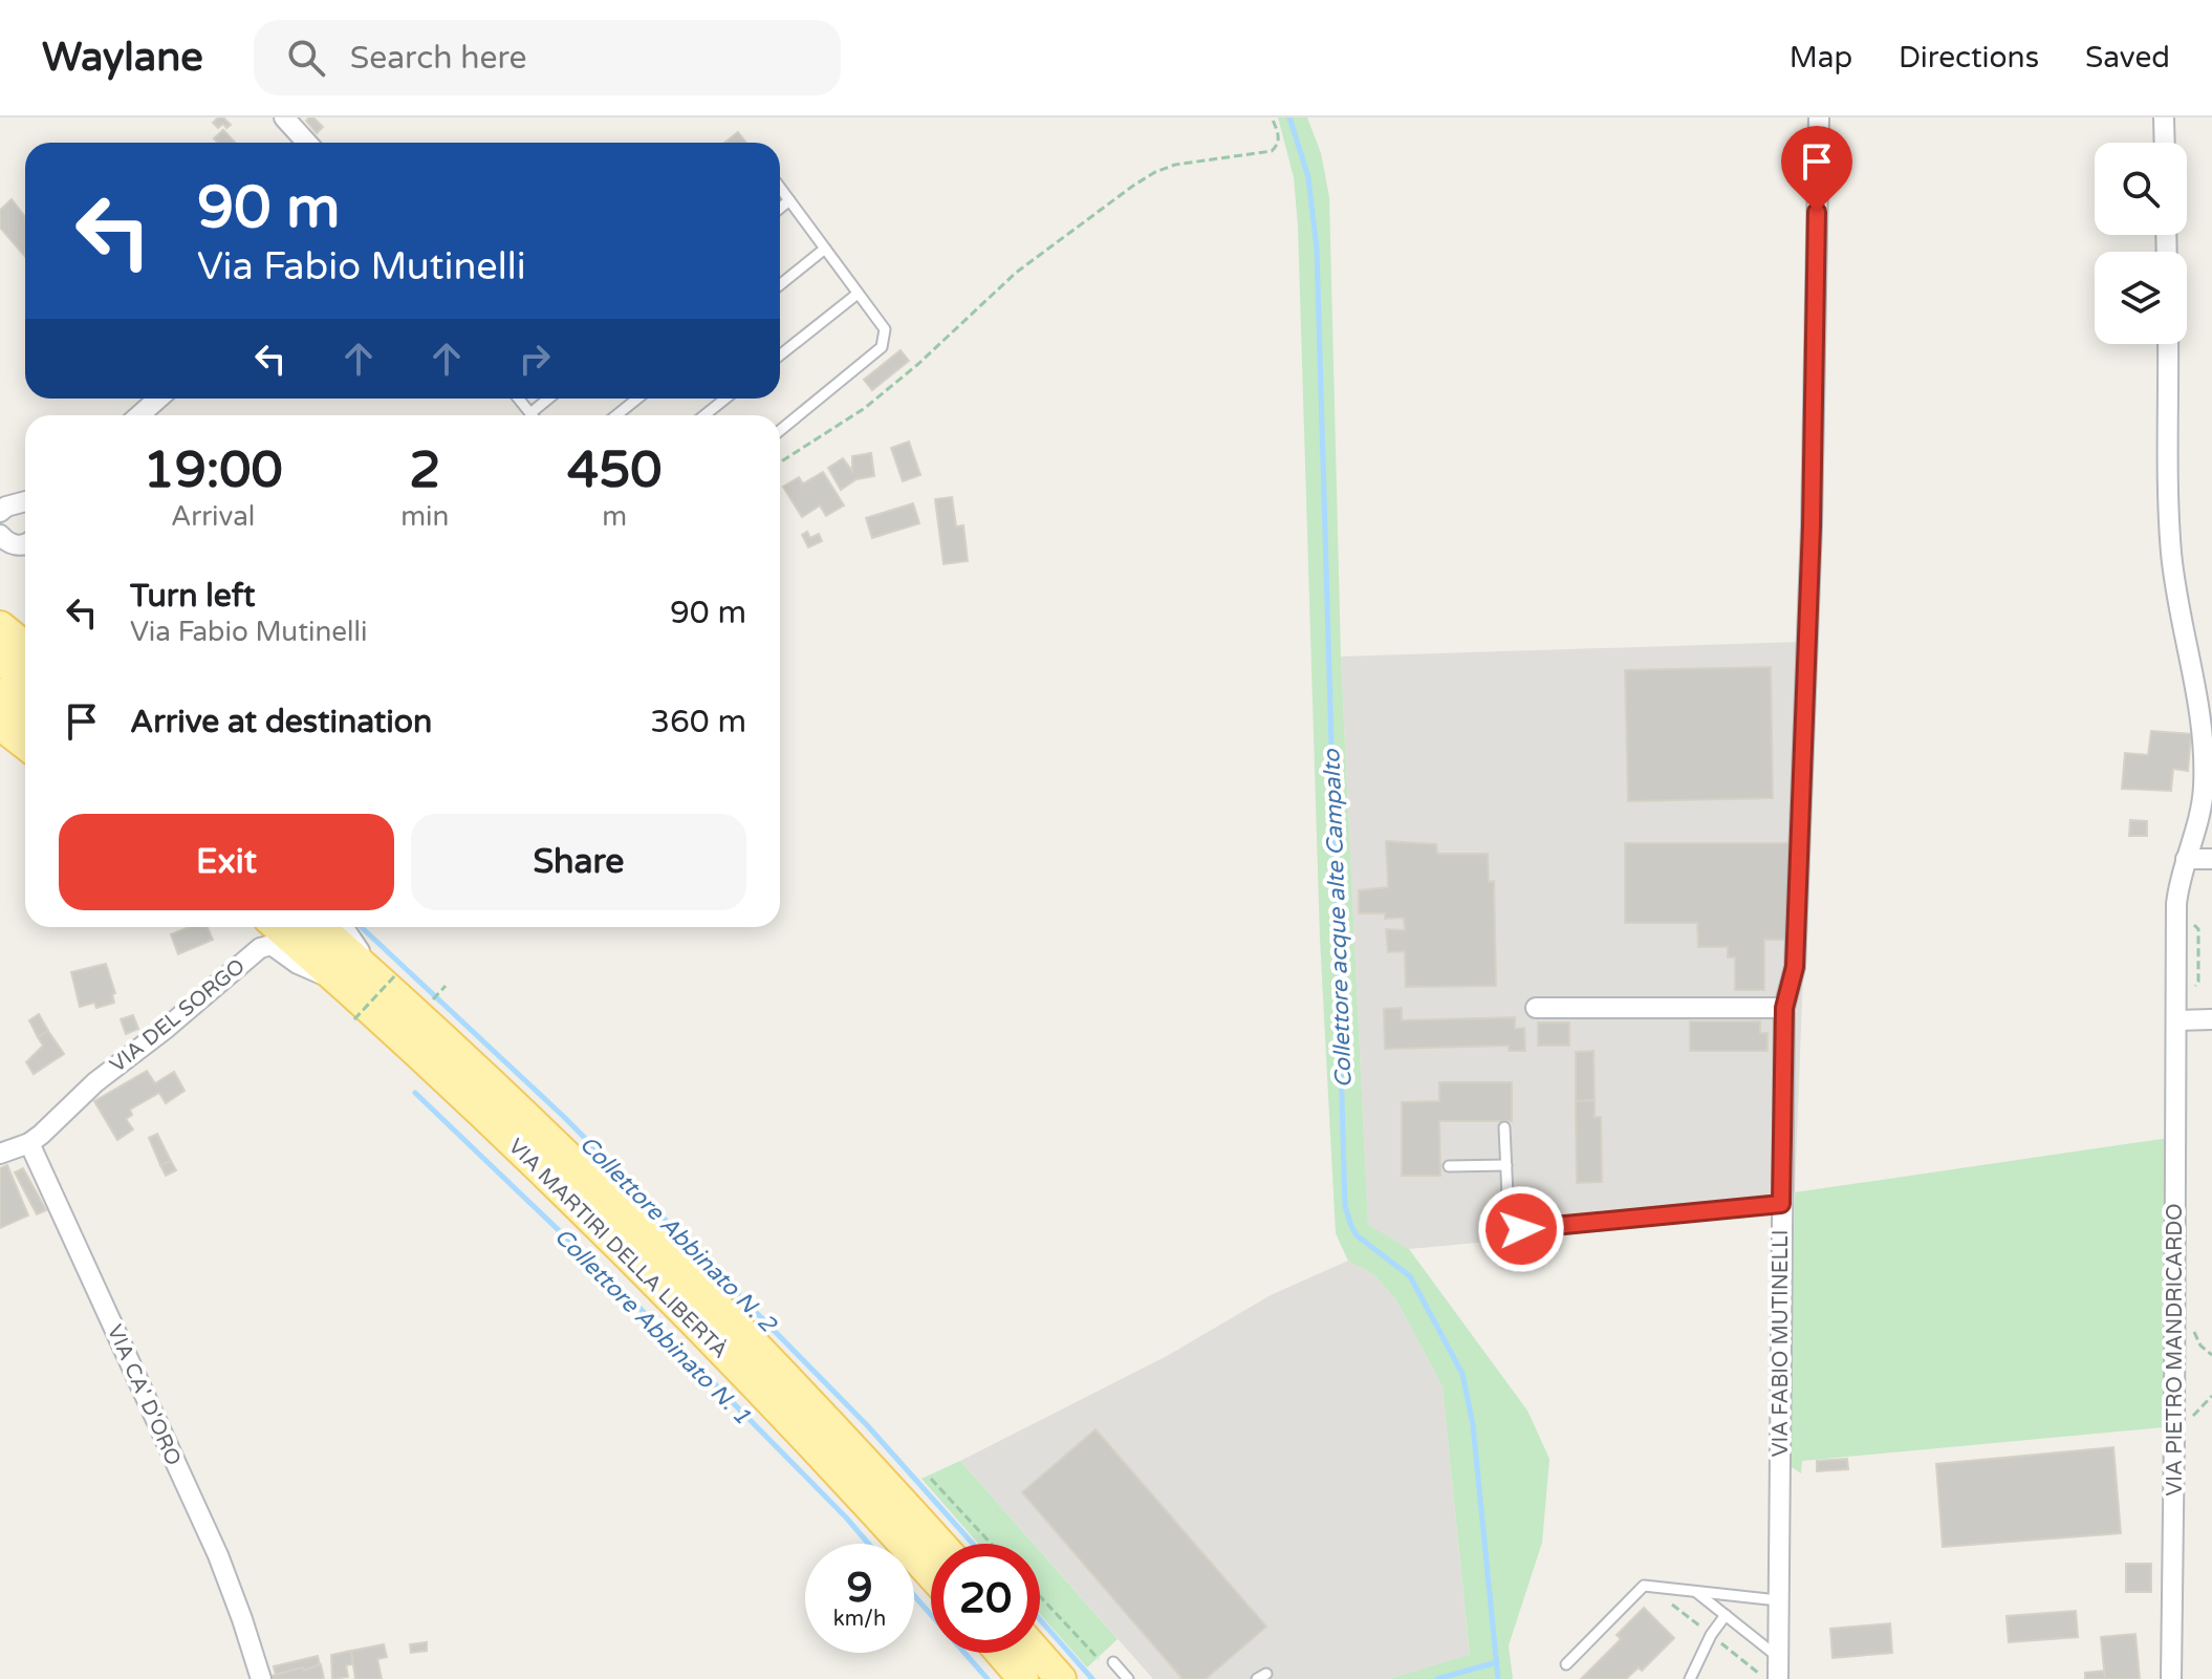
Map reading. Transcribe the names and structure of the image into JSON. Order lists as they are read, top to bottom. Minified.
{"streets":{"main road":["VIA MARTIRI DELLA LIBERTÀ"],"street":["VIA DEL SORGO","VIA FABIO MUTINELLI","VIA PIETRO MANDRICARDO","VIA CA' D'ORO"]},"crossings":[["VIA DEL SORGO","VIA MARTIRI DELLA LIBERTÀ"],["VIA DEL SORGO","VIA CA' D'ORO"]],"water":["Collettore acque alte Campalto","Collettore Abbinato N. 2","Collettore Abbinato N. 1"],"page":{"header":"Waylane","search":"Search here","nav":["Map","Directions","Saved"],"turn":["90 m","Via Fabio Mutinelli"],"eta":["19:00","Arrival","2","min","450","m"],"list":[{"name":"Turn left","note":"Via Fabio Mutinelli","value":"90 m"},{"name":"Arrive at destination","value":"360 m"}],"buttons":["Exit","Share"],"speed":"9 km/h","limit":"20"}}
